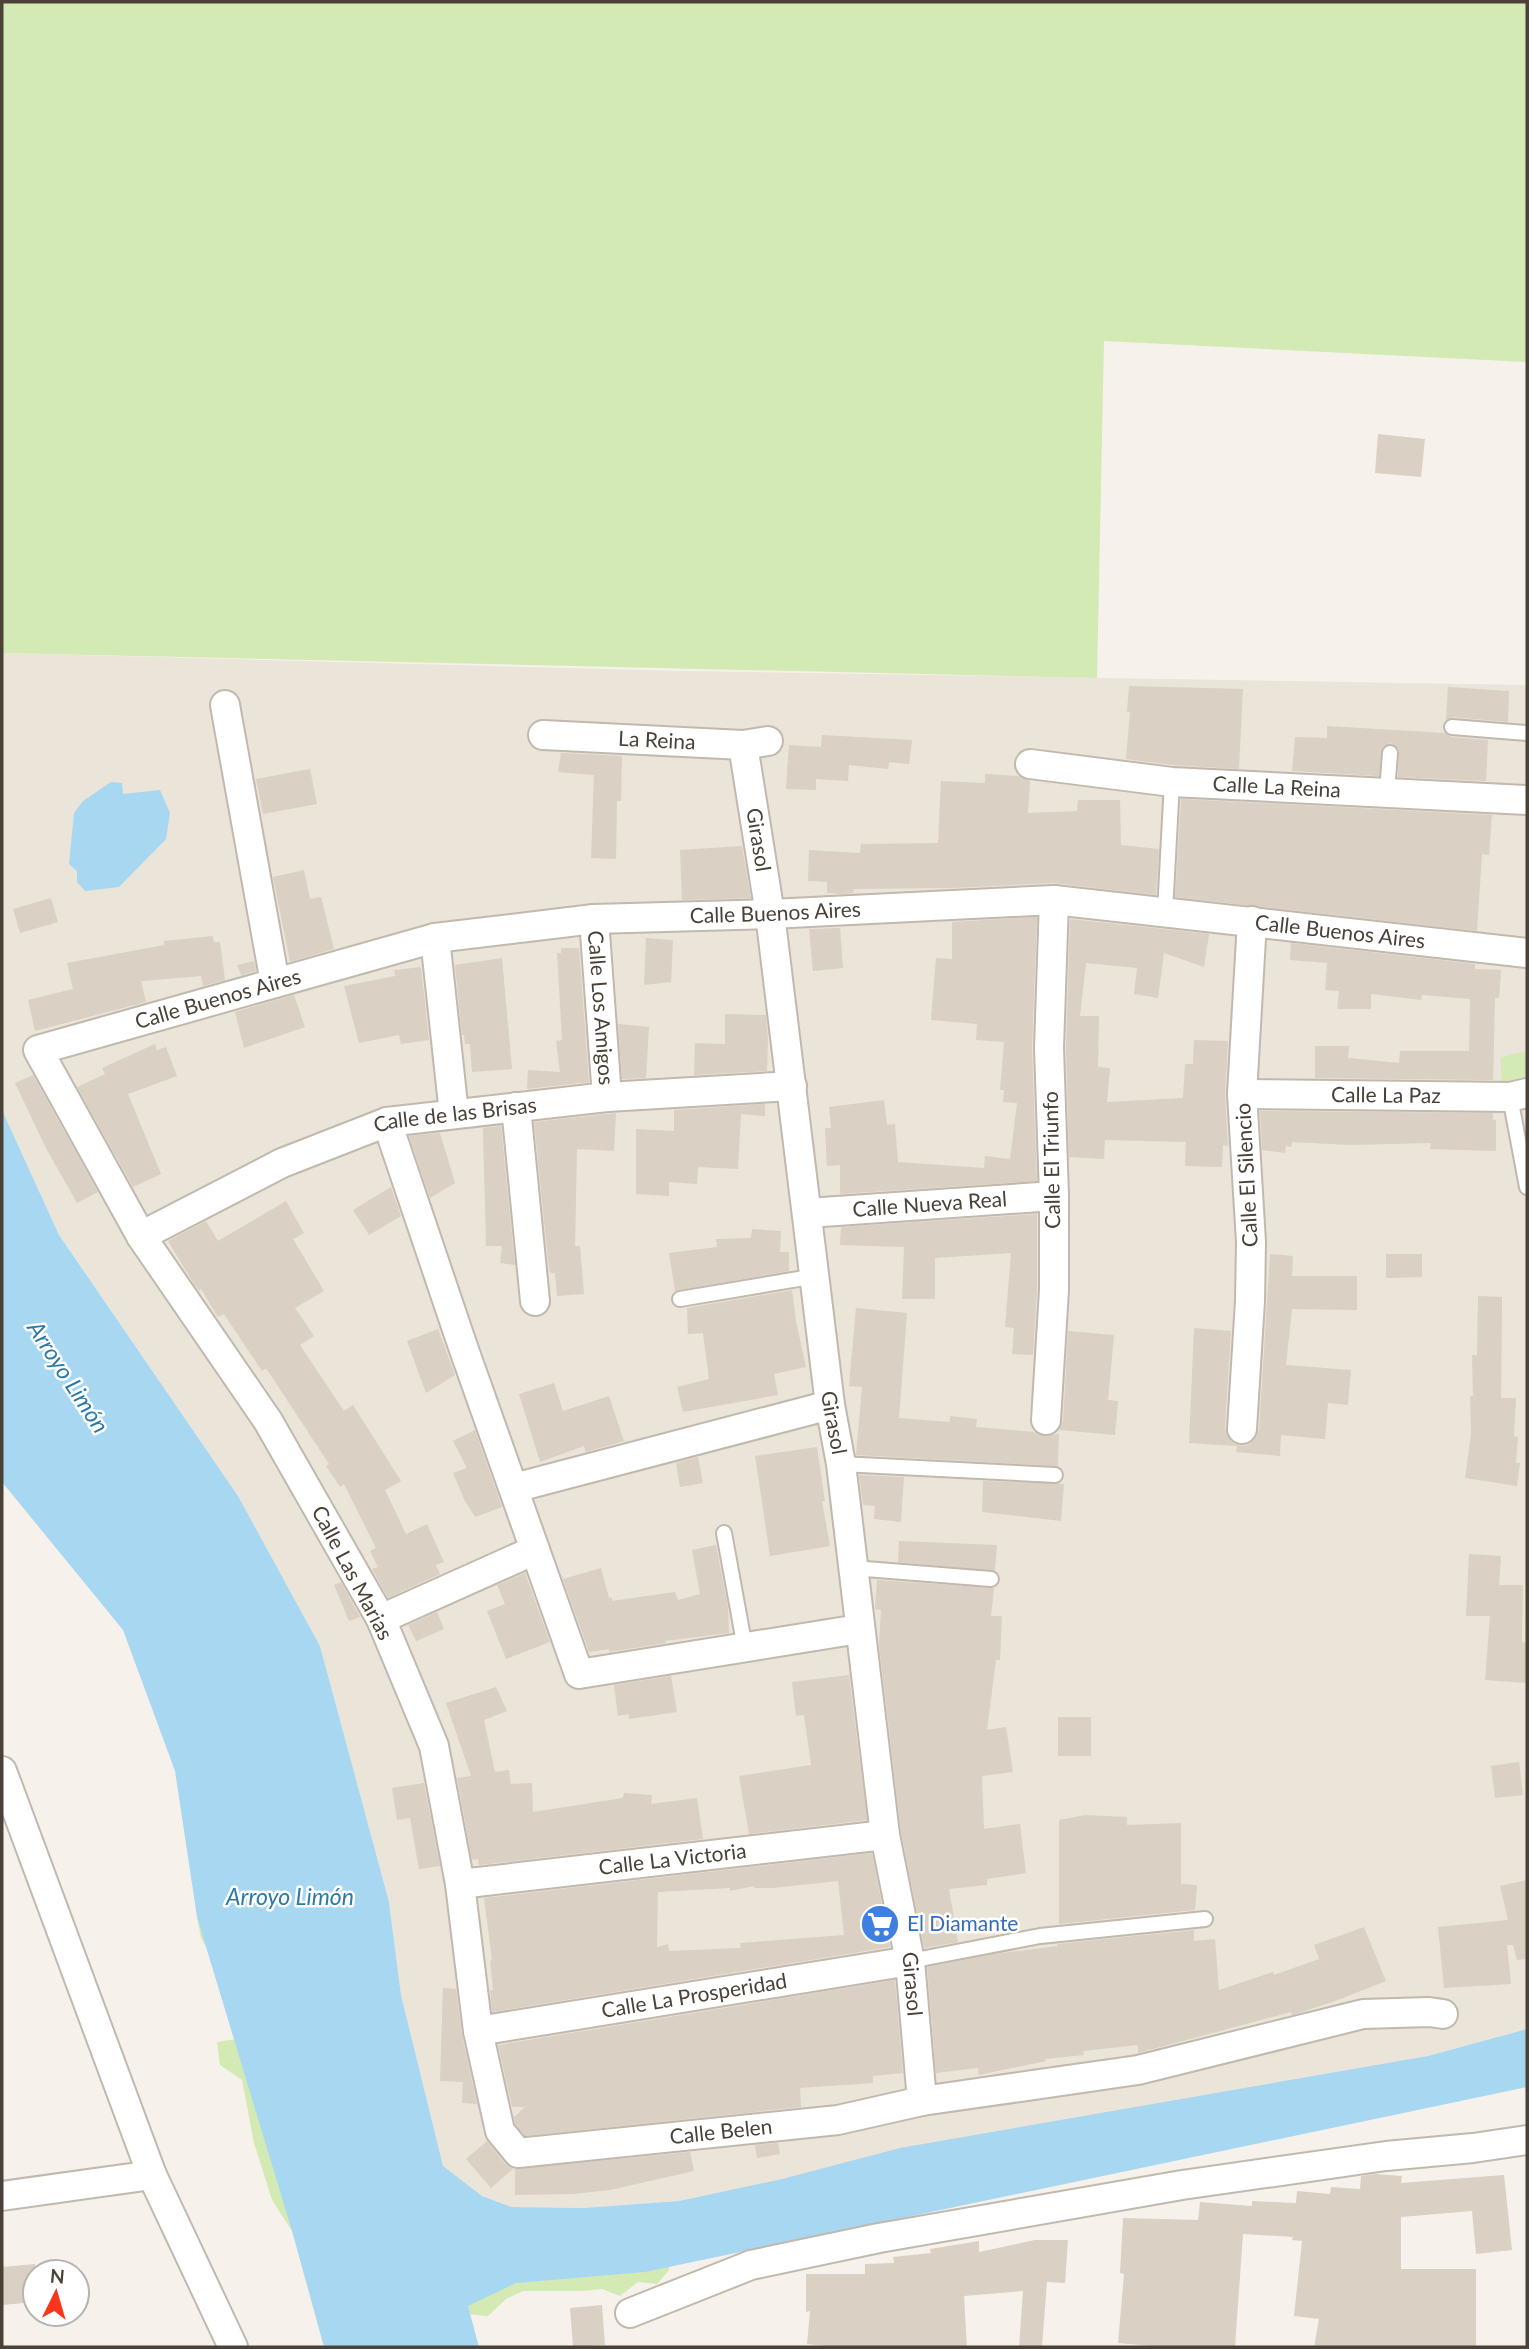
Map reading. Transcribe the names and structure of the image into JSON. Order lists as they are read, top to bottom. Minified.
{"streets":{"street":["La Reina","Calle La Reina","Girasol","Calle Buenos Aires","Calle Los Amigos","Calle La Paz","Calle de las Brisas","Calle El Triunfo","Calle El Silencio","Calle Nueva Real","Calle Las Marias","Calle La Victoria","Calle La Prosperidad","Calle Belen"]},"crossings":[["La Reina","Girasol"],["Girasol","Calle Buenos Aires"],["Girasol","Calle de las Brisas"],["Girasol","Calle Nueva Real"],["Girasol","Calle La Victoria"],["Girasol","Calle La Prosperidad"],["Girasol","Calle Belen"],["Calle Buenos Aires","Calle Los Amigos"],["Calle Buenos Aires","Calle El Triunfo"],["Calle Buenos Aires","Calle El Silencio"],["Calle Buenos Aires","Calle Las Marias"],["Calle Los Amigos","Calle de las Brisas"],["Calle La Paz","Calle El Silencio"],["Calle de las Brisas","Calle Las Marias"],["Calle El Triunfo","Calle Nueva Real"],["Calle Las Marias","Calle La Victoria"],["Calle Las Marias","Calle La Prosperidad"],["Calle Las Marias","Calle Belen"]],"water":["Arroyo Limón"],"places":{"supermarket":["El Diamante"]},"north":"top"}
